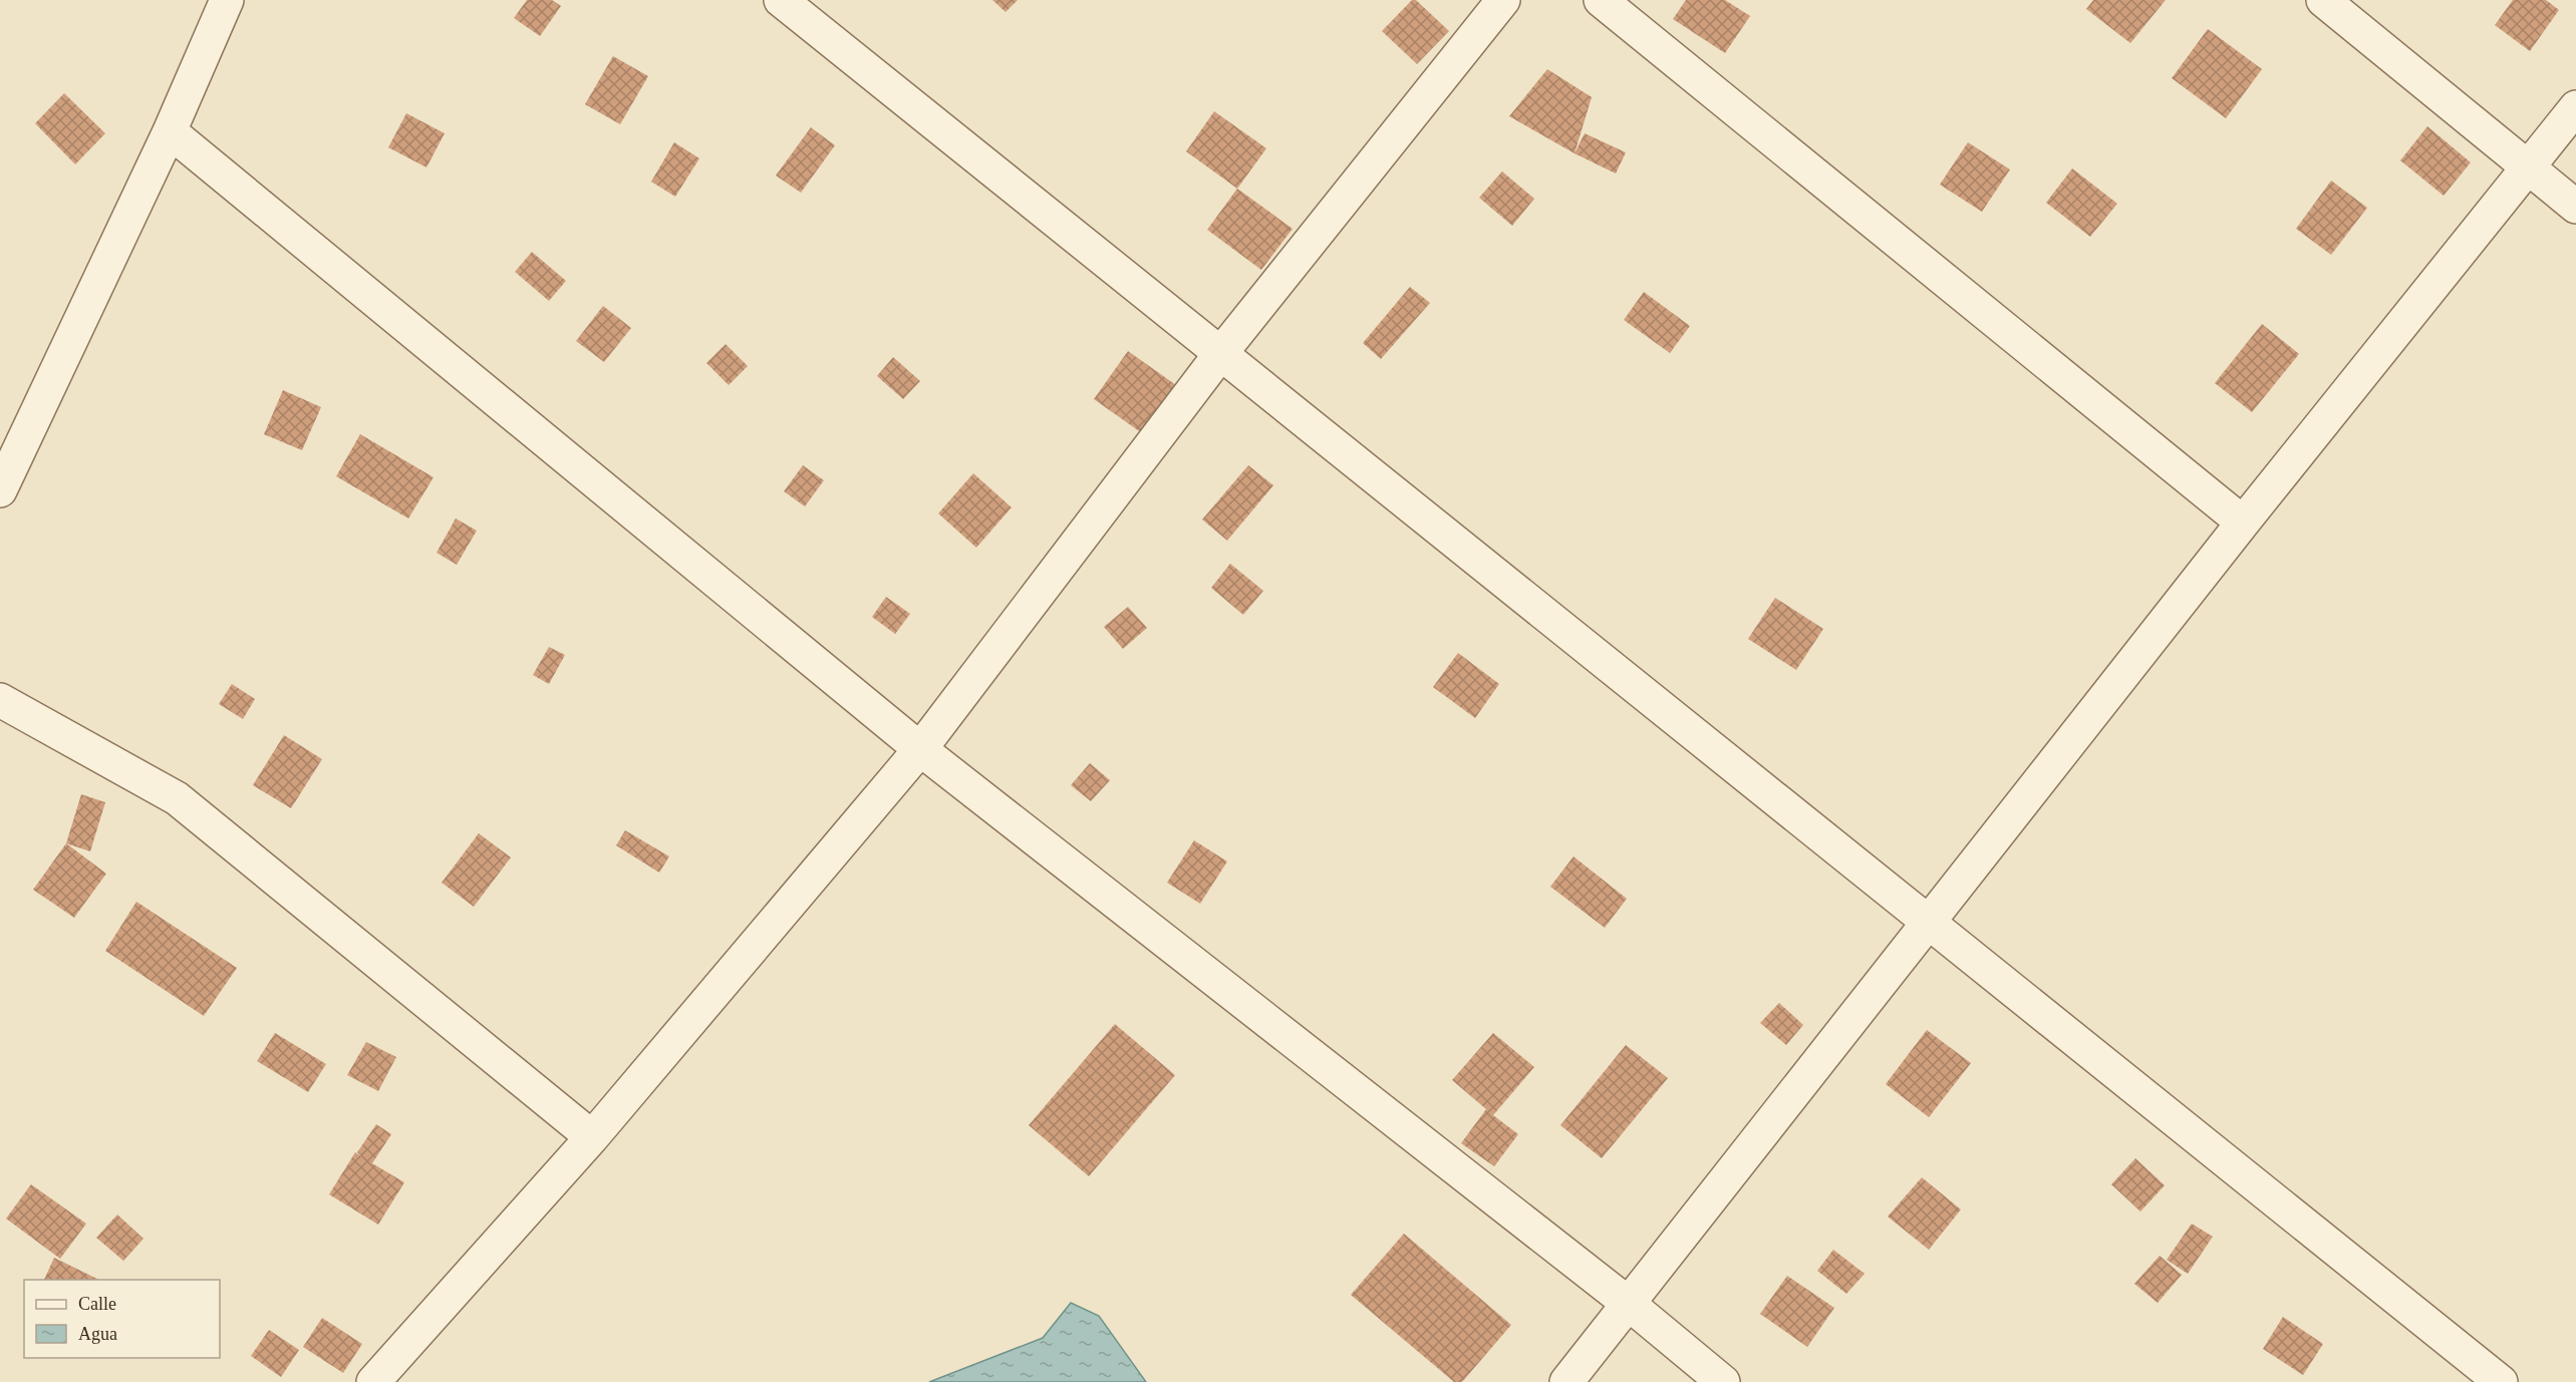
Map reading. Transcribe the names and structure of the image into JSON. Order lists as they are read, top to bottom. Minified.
{"legend":["Calle","Agua"]}
